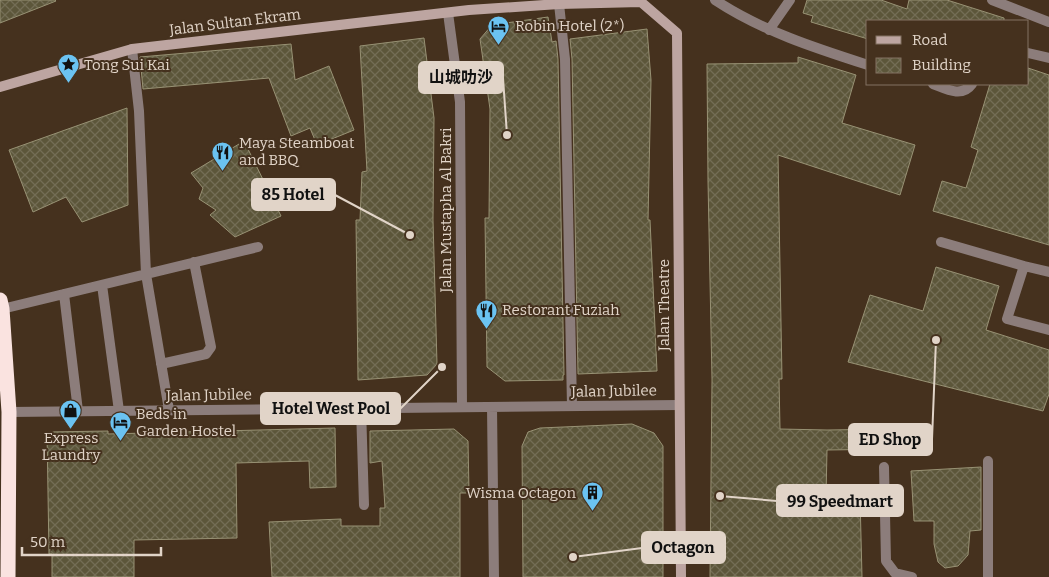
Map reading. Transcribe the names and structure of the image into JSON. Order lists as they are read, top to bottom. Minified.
{"streets":{"street":["Jalan Sultan Ekram","Jalan Mustapha Al Bakri","Jalan Theatre","Jalan Jubilee"]},"crossings":[["Jalan Sultan Ekram","Jalan Mustapha Al Bakri"],["Jalan Sultan Ekram","Jalan Theatre"],["Jalan Mustapha Al Bakri","Jalan Jubilee"],["Jalan Theatre","Jalan Jubilee"]],"places":{"hotel":["Robin Hotel (2*)","Beds in Garden Hostel"],"place":["Tong Sui Kai"],"other":["山城叻沙","85 Hotel","ED Shop","Hotel West Pool","99 Speedmart","Octagon"],"restaurant":["Maya Steamboat and BBQ","Restorant Fuziah"],"shop":["Express Laundry"],"building":["Wisma Octagon"]},"legend":["Road","Building"],"scale_bar":"50 m"}
